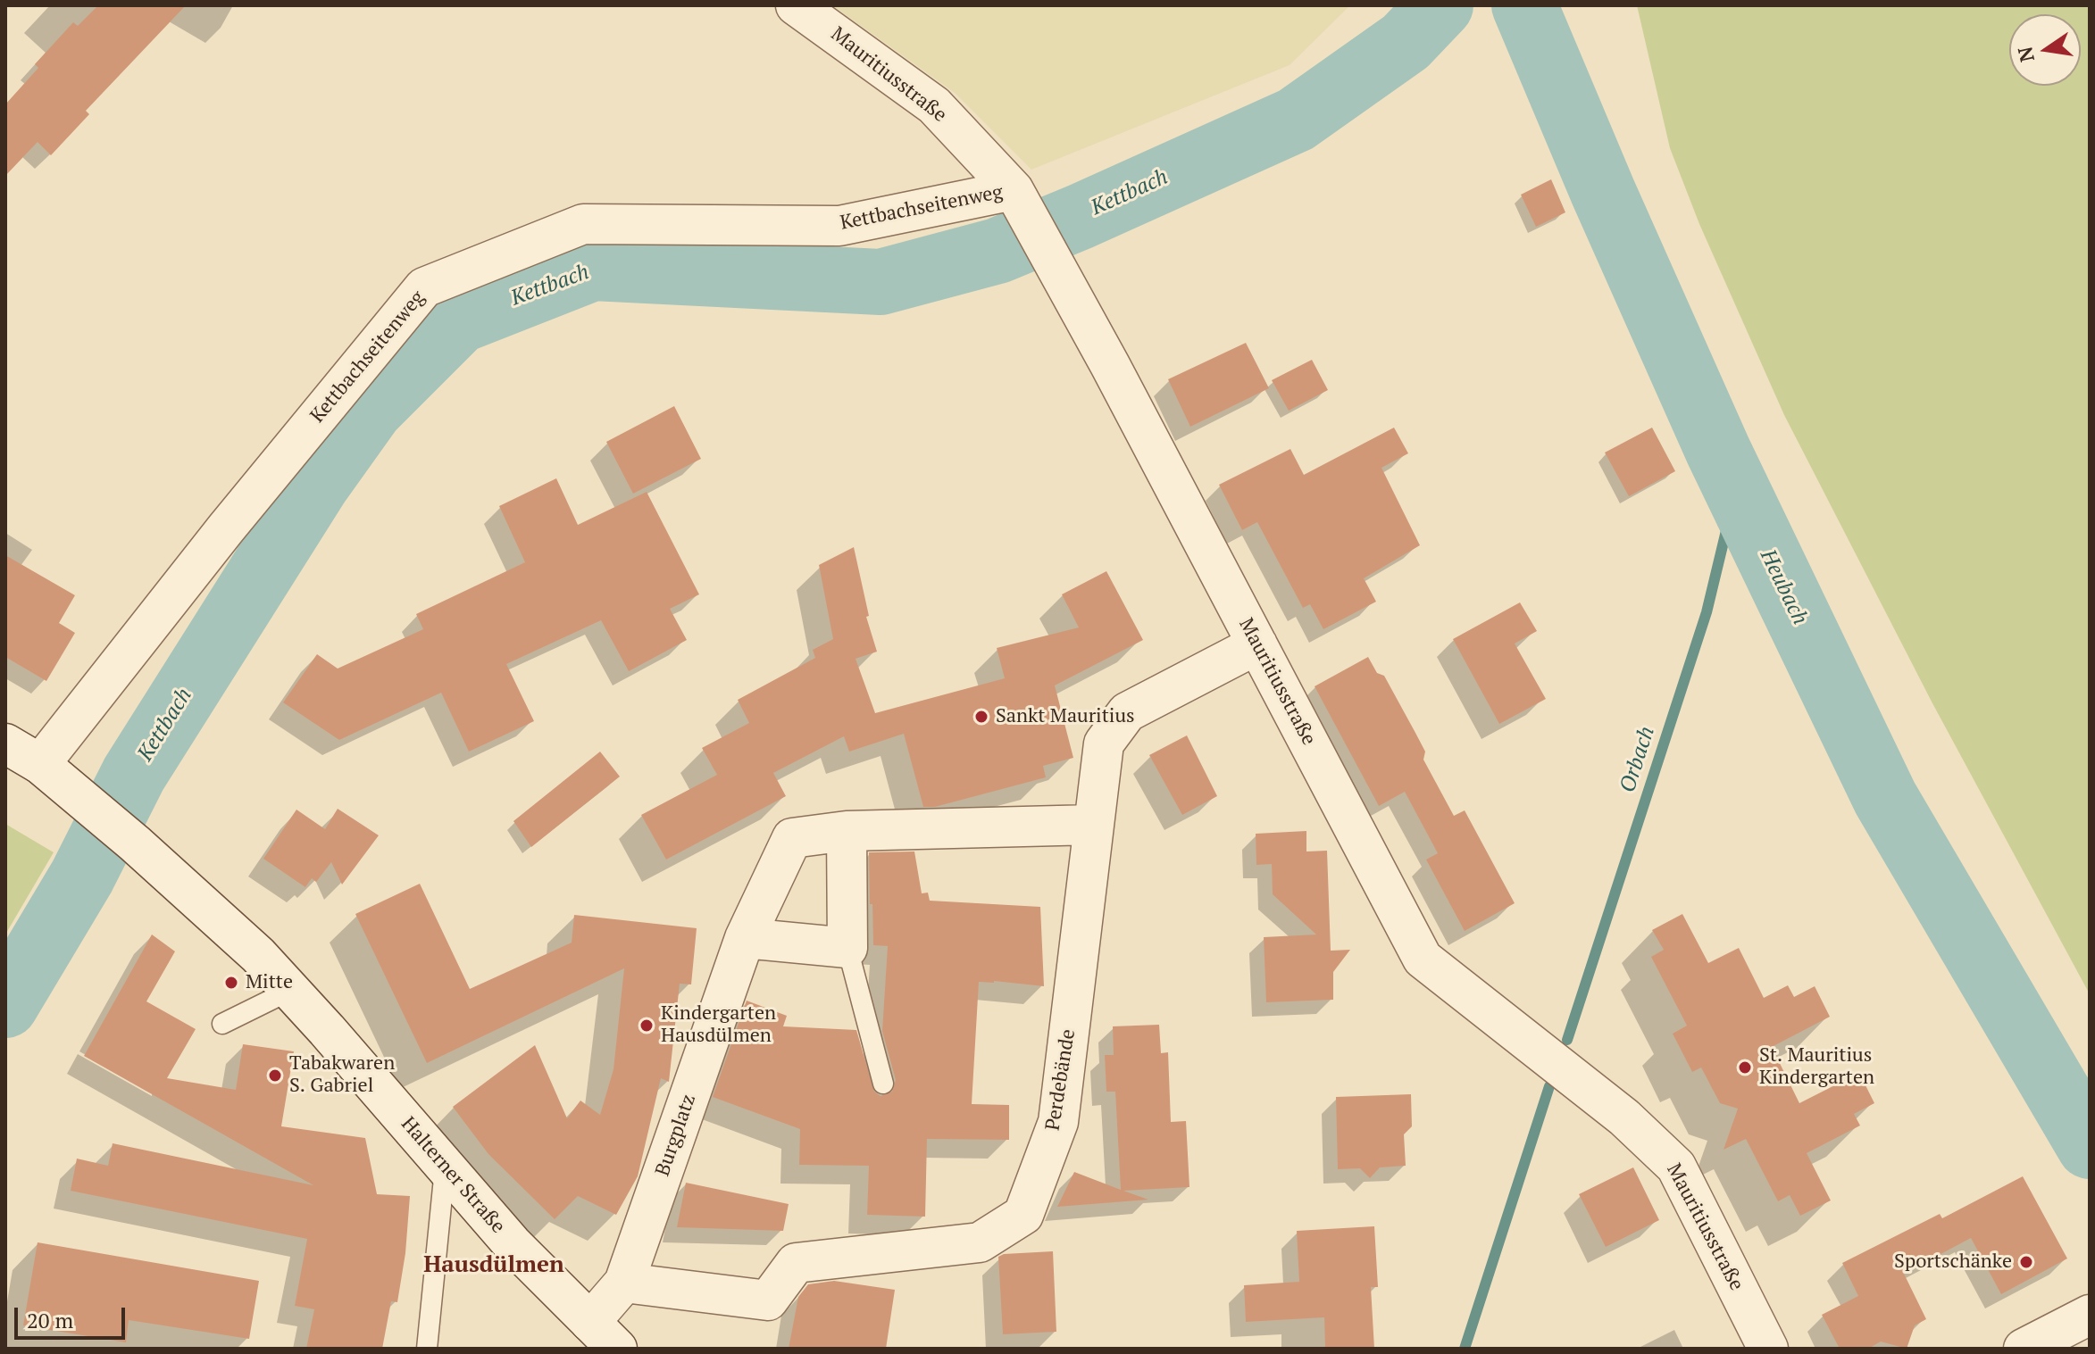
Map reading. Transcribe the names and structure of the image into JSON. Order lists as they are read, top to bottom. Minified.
{"streets":{"street":["Mauritiusstraße","Kettbachseitenweg","Perdebände","Burgplatz","Halterner Straße"]},"crossings":[["Mauritiusstraße","Kettbachseitenweg"],["Mauritiusstraße","Perdebände"],["Kettbachseitenweg","Halterner Straße"],["Perdebände","Burgplatz"],["Burgplatz","Halterner Straße"]],"districts":["Hausdülmen"],"water":["Kettbach","Heubach","Orbach"],"places":["Sankt Mauritius","Mitte","Kindergarten Hausdülmen","St. Mauritius Kindergarten","Tabakwaren S. Gabriel","Sportschänke"],"scale_bar":"20 m","north":"left"}
